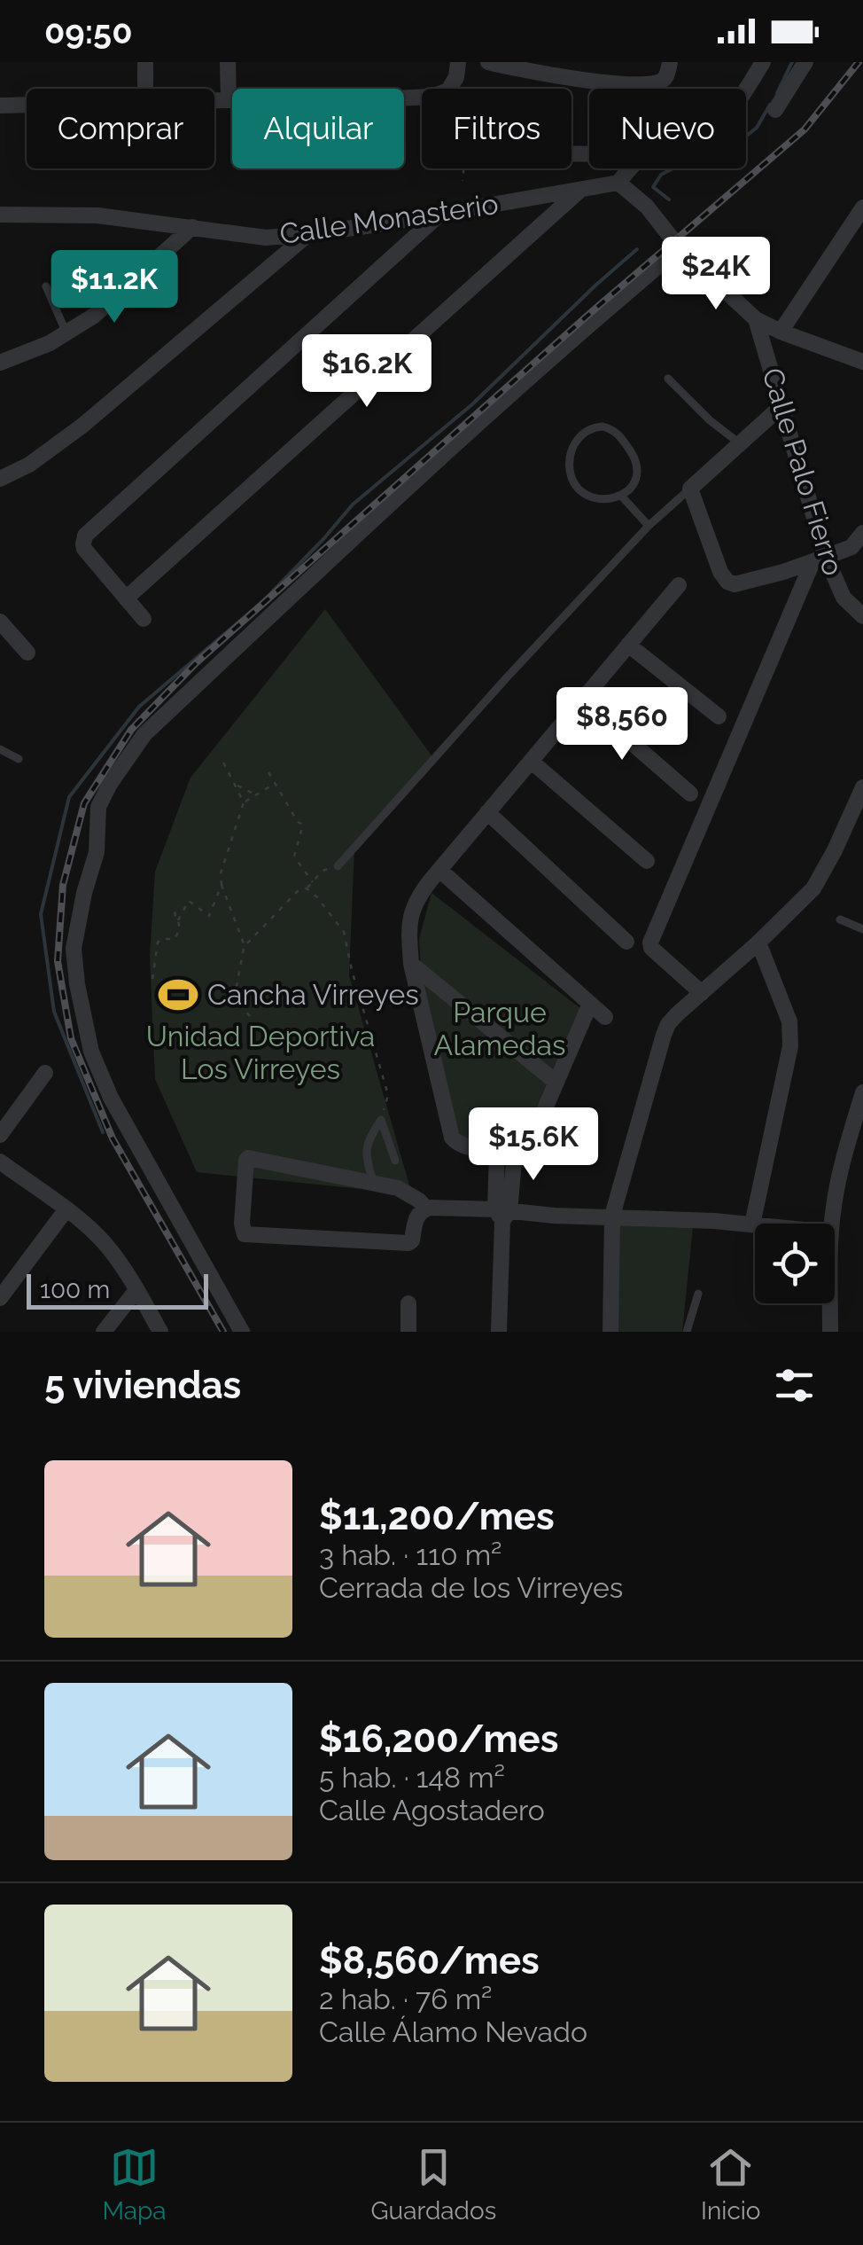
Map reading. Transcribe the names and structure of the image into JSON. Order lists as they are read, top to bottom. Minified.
{"streets":{"street":["Calle Monasterio","Calle Palo Fierro"]},"parks":["Parque Alamedas","Unidad Deportiva Los Virreyes"],"places":{"sports":["Cancha Virreyes"]},"scale_bar":"100 m","page":{"status":"09:50","chip":["Comprar","Alquilar","Filtros","Nuevo"],"price":["$24K","$11.2K","$16.2K","$8,560","$15.6K"],"scale":"100 m","heading":"5 viviendas","list":[{"name":"$11,200/mes","note":"3 hab. · 110 m² · Cerrada de los Virreyes"},{"name":"$16,200/mes","note":"5 hab. · 148 m² · Calle Agostadero"},{"name":"$8,560/mes","note":"2 hab. · 76 m² · Calle Álamo Nevado"}],"tabs":["Mapa","Guardados","Inicio"]}}
